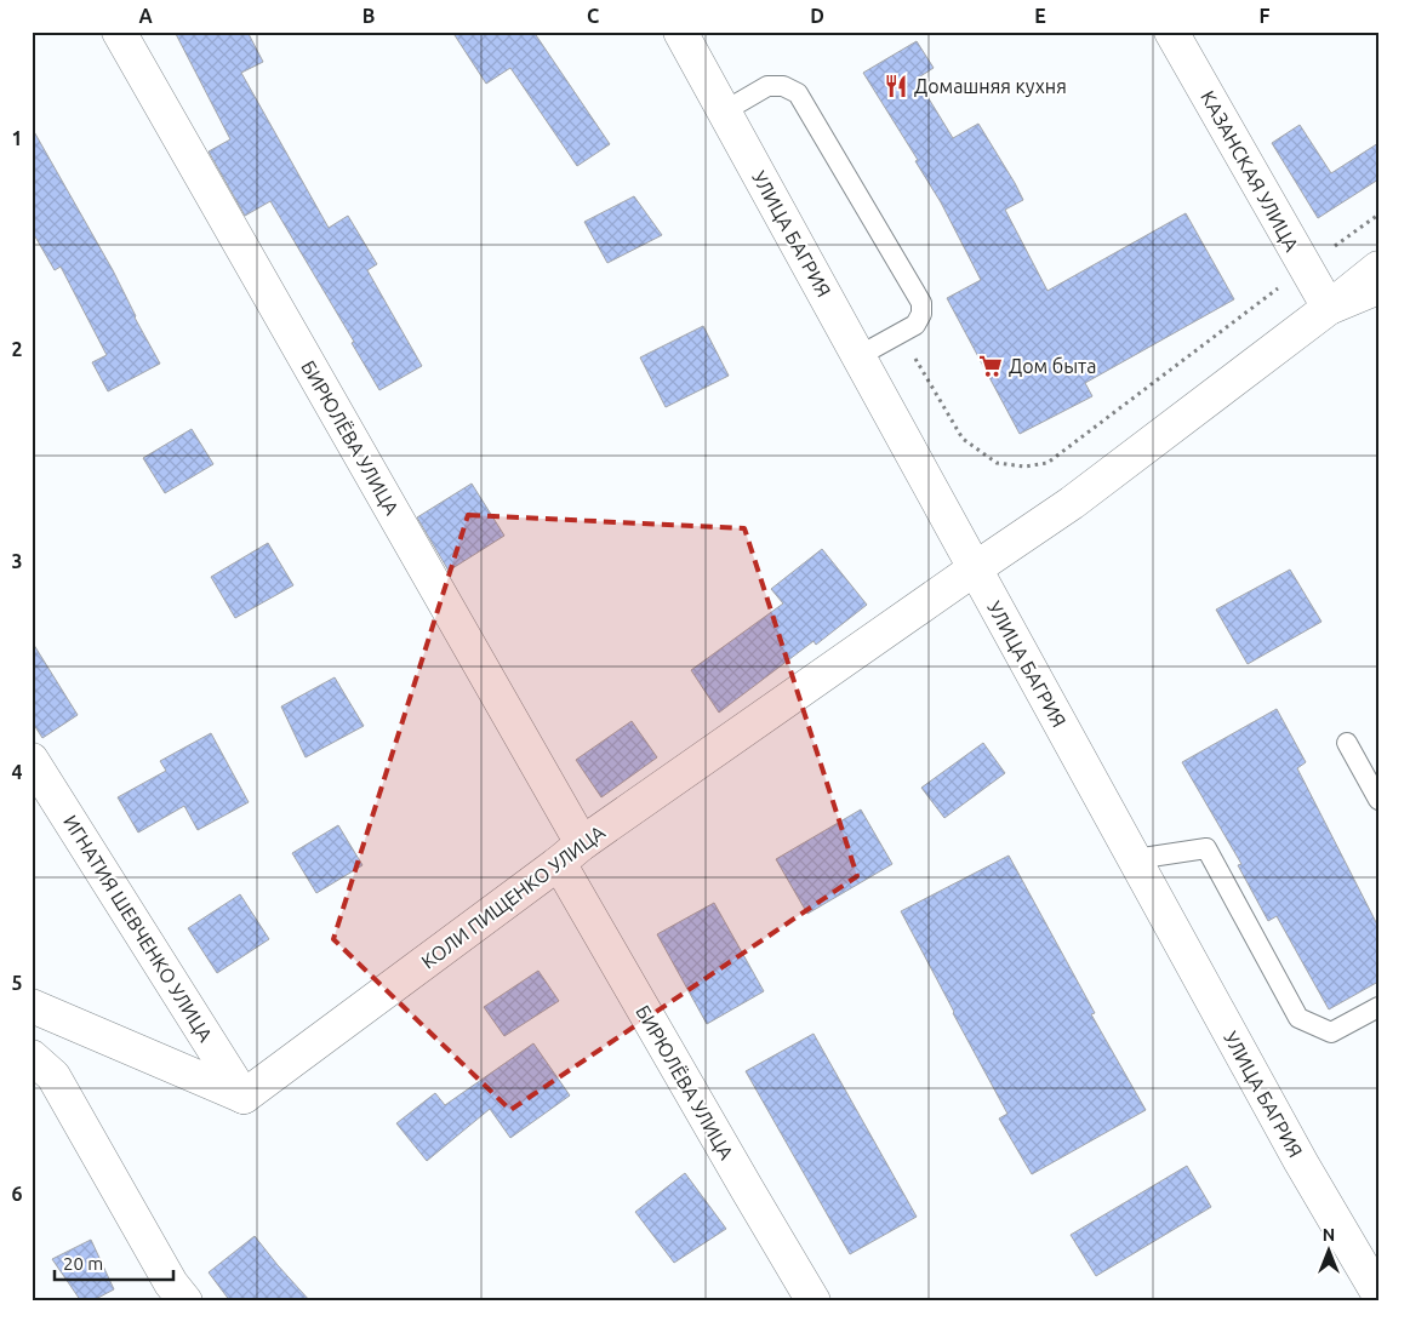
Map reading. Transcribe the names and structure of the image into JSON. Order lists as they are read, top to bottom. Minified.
{"streets":{"street":["КАЗАНСКАЯ УЛИЦА","УЛИЦА БАГРИЯ","БИРЮЛЁВА УЛИЦА","КОЛИ ПИЩЕНКО УЛИЦА","ИГНАТИЯ ШЕВЧЕНКО УЛИЦА"]},"crossings":[["КАЗАНСКАЯ УЛИЦА","КОЛИ ПИЩЕНКО УЛИЦА"],["УЛИЦА БАГРИЯ","КОЛИ ПИЩЕНКО УЛИЦА"],["БИРЮЛЁВА УЛИЦА","КОЛИ ПИЩЕНКО УЛИЦА"],["КОЛИ ПИЩЕНКО УЛИЦА","ИГНАТИЯ ШЕВЧЕНКО УЛИЦА"]],"places":{"restaurant":["Домашняя кухня"],"supermarket":["Дом быта"]},"scale_bar":"20 m","north":"top","grid":{"columns":["A","B","C","D","E","F"],"rows":["1","2","3","4","5","6"]}}
